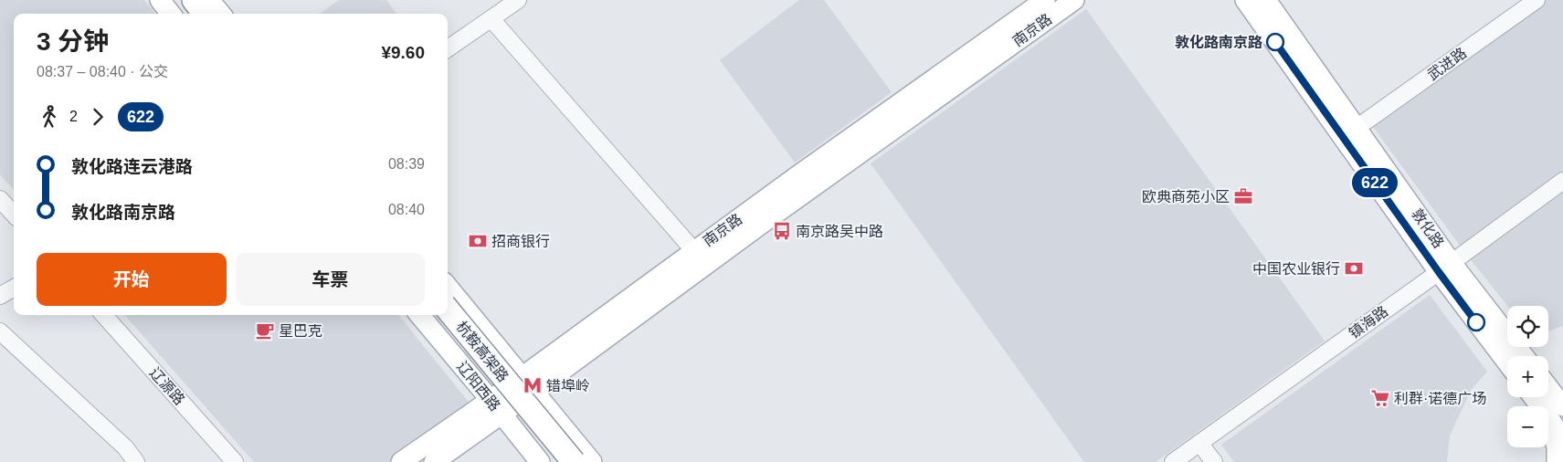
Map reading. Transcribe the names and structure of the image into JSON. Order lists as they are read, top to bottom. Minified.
{"streets":{"highway":["杭鞍高架路"],"main road":["南京路","敦化路","辽阳西路"],"street":["武进路","镇海路","辽源路"]},"crossings":[["南京路","辽阳西路"],["武进路","敦化路"],["敦化路","镇海路"]],"places":{"other":["敦化路南京路"],"office":["欧典商苑小区"],"bus stop":["南京路吴中路"],"bank":["招商银行","中国农业银行"],"cafe":["星巴克"],"metro station":["错埠岭"],"supermarket":["利群·诺德广场"]},"lines":["bus line 622"],"page":{"on_map":"622","heading":["3 分钟","08:37 – 08:40 · 公交","¥9.60"],"legs":["2","622"],"list":[{"name":"敦化路连云港路","value":"08:39"},{"name":"敦化路南京路","value":"08:40"}],"buttons":["开始","车票"],"map_buttons":["+","−"]}}
